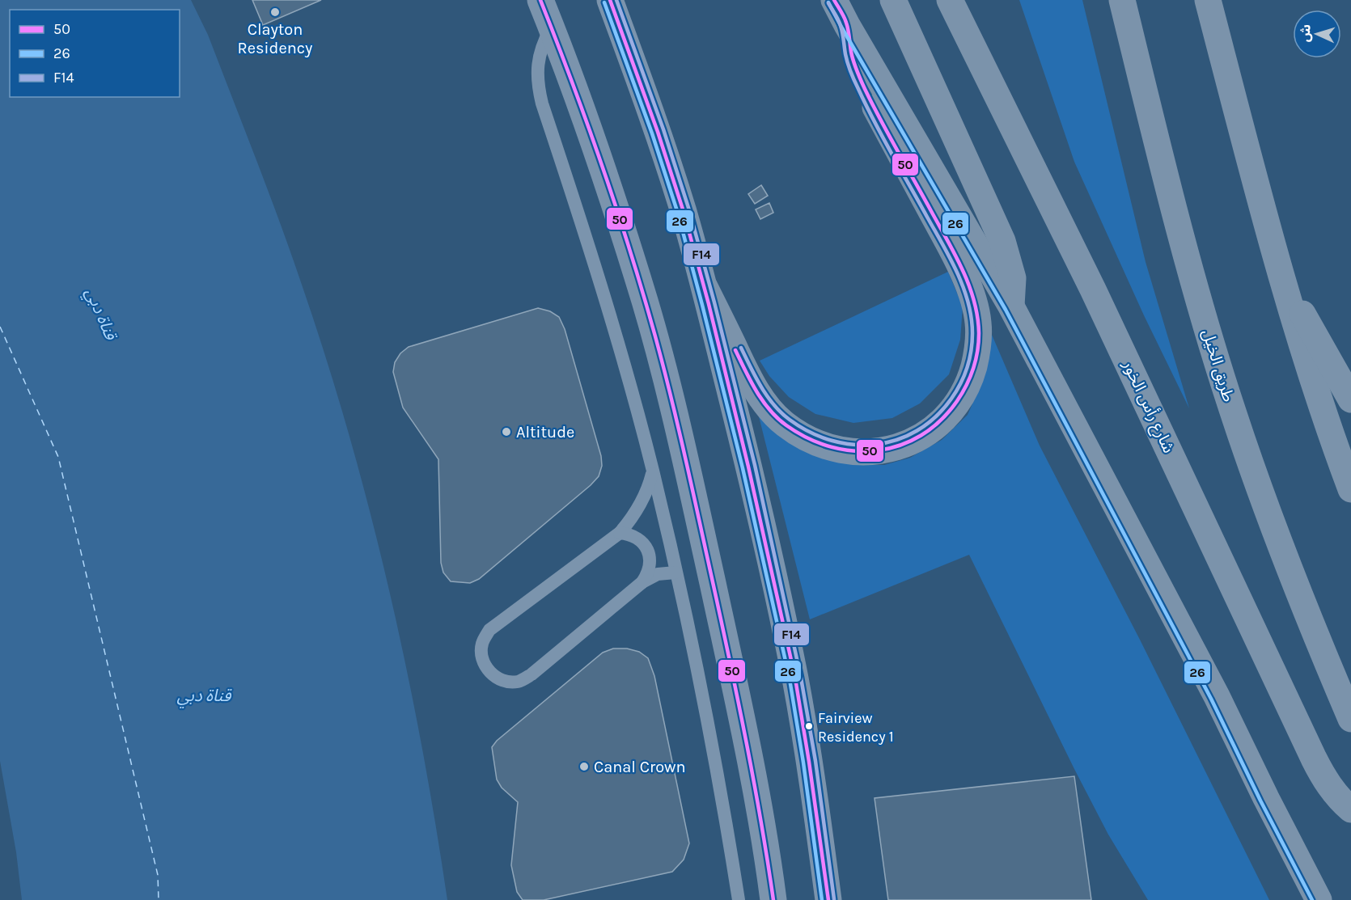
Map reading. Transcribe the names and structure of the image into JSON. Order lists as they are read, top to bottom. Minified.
{"streets":{"highway":["طريق الخيل","شارع رأس الخور"]},"water":["قناة دبي"],"places":["Clayton Residency","Altitude","Fairview Residency 1","Canal Crown"],"lines":["transit line 50","transit line F14","transit line 26"],"legend":["50","26","F14"],"north":"left"}
